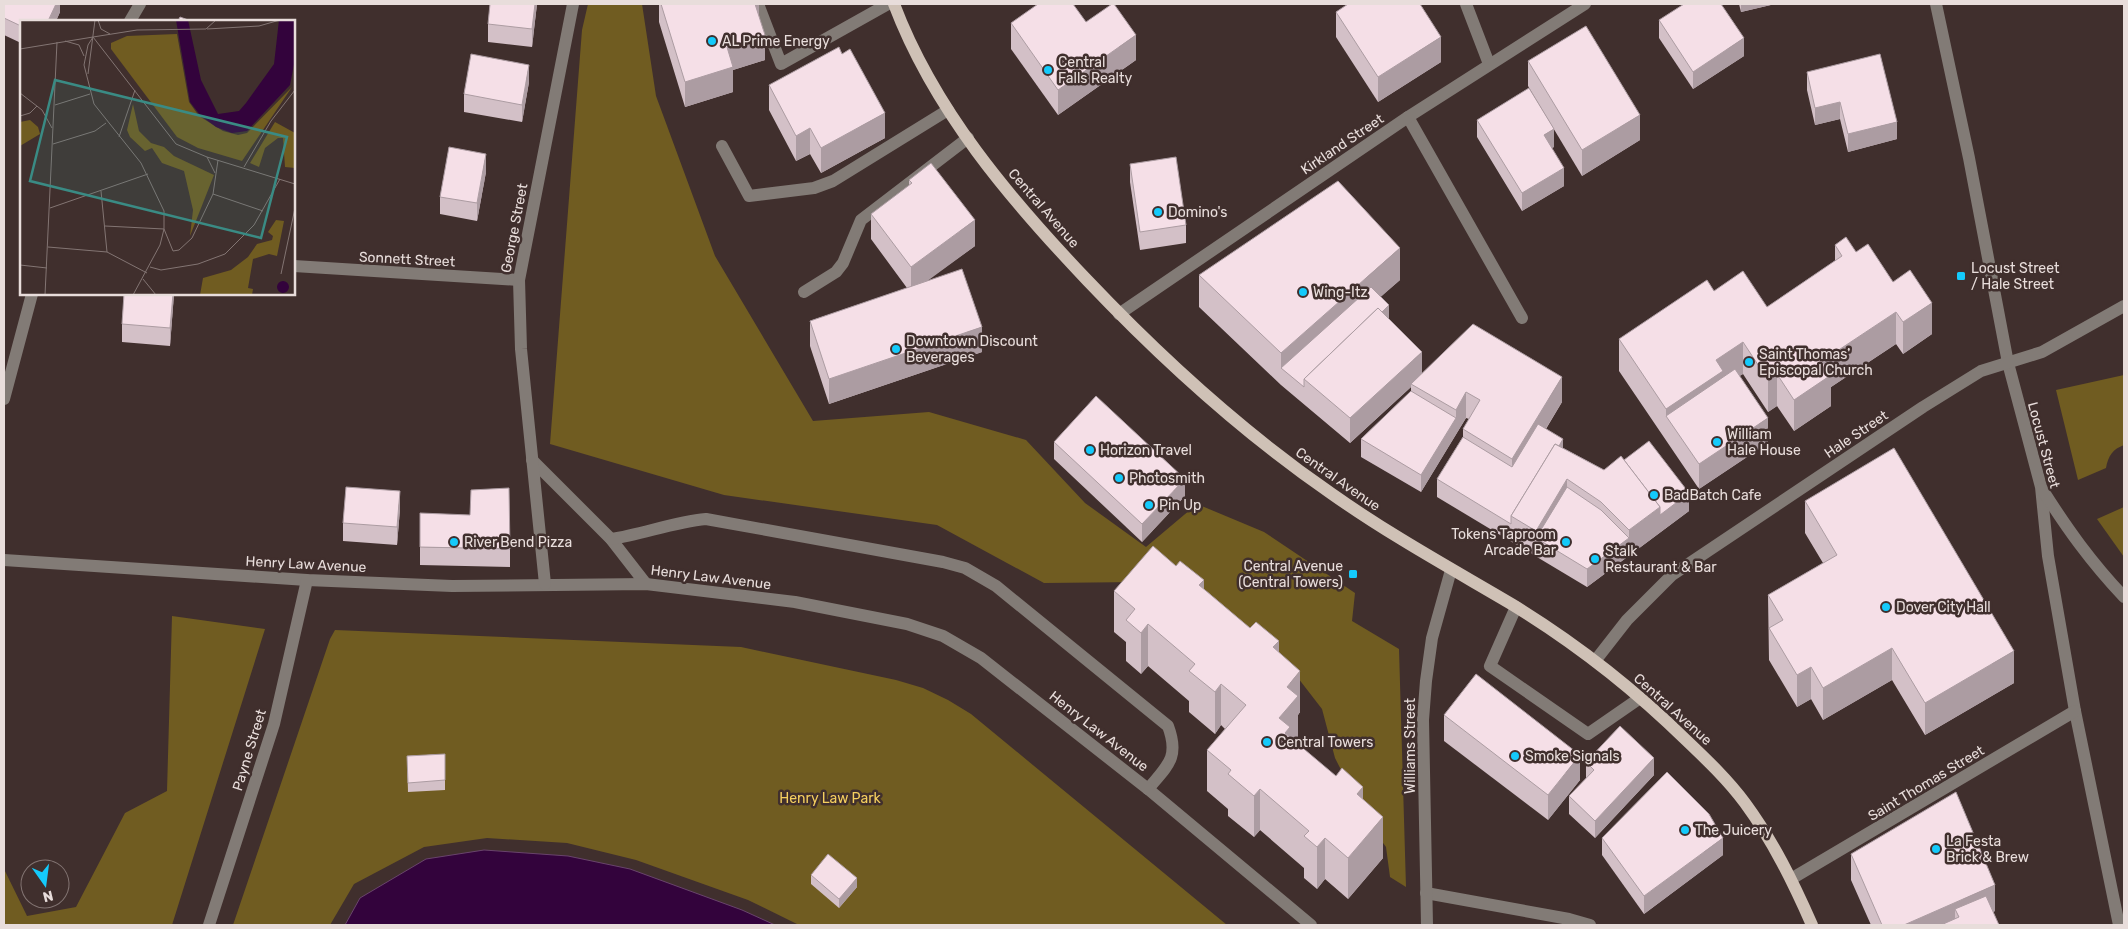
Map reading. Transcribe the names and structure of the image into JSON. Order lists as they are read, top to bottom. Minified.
{"streets":{"main road":["Central Avenue"],"street":["Kirkland Street","George Street","Sonnett Street","Hale Street","Locust Street","Henry Law Avenue","Williams Street","Payne Street","Saint Thomas Street"]},"crossings":[["Kirkland Street","Central Avenue"],["Central Avenue","Hale Street"],["Central Avenue","Williams Street"],["Central Avenue","Saint Thomas Street"],["George Street","Sonnett Street"],["George Street","Henry Law Avenue"],["Hale Street","Locust Street"],["Locust Street","Saint Thomas Street"],["Henry Law Avenue","Payne Street"]],"parks":["Henry Law Park"],"places":{"other":["AL Prime Energy","Central Falls Realty","Domino's","Wing-Itz","Downtown Discount Beverages","Saint Thomas' Episcopal Church","William Hale House","Horizon Travel","Photosmith","BadBatch Cafe","Pin Up","River Bend Pizza","Tokens Taproom Arcade Bar","Stalk Restaurant & Bar","Dover City Hall","Central Towers","Smoke Signals","The Juicery","La Festa Brick & Brew"],"transit":["Locust Street / Hale Street","Central Avenue (Central Towers)"]},"north":"bottom"}
